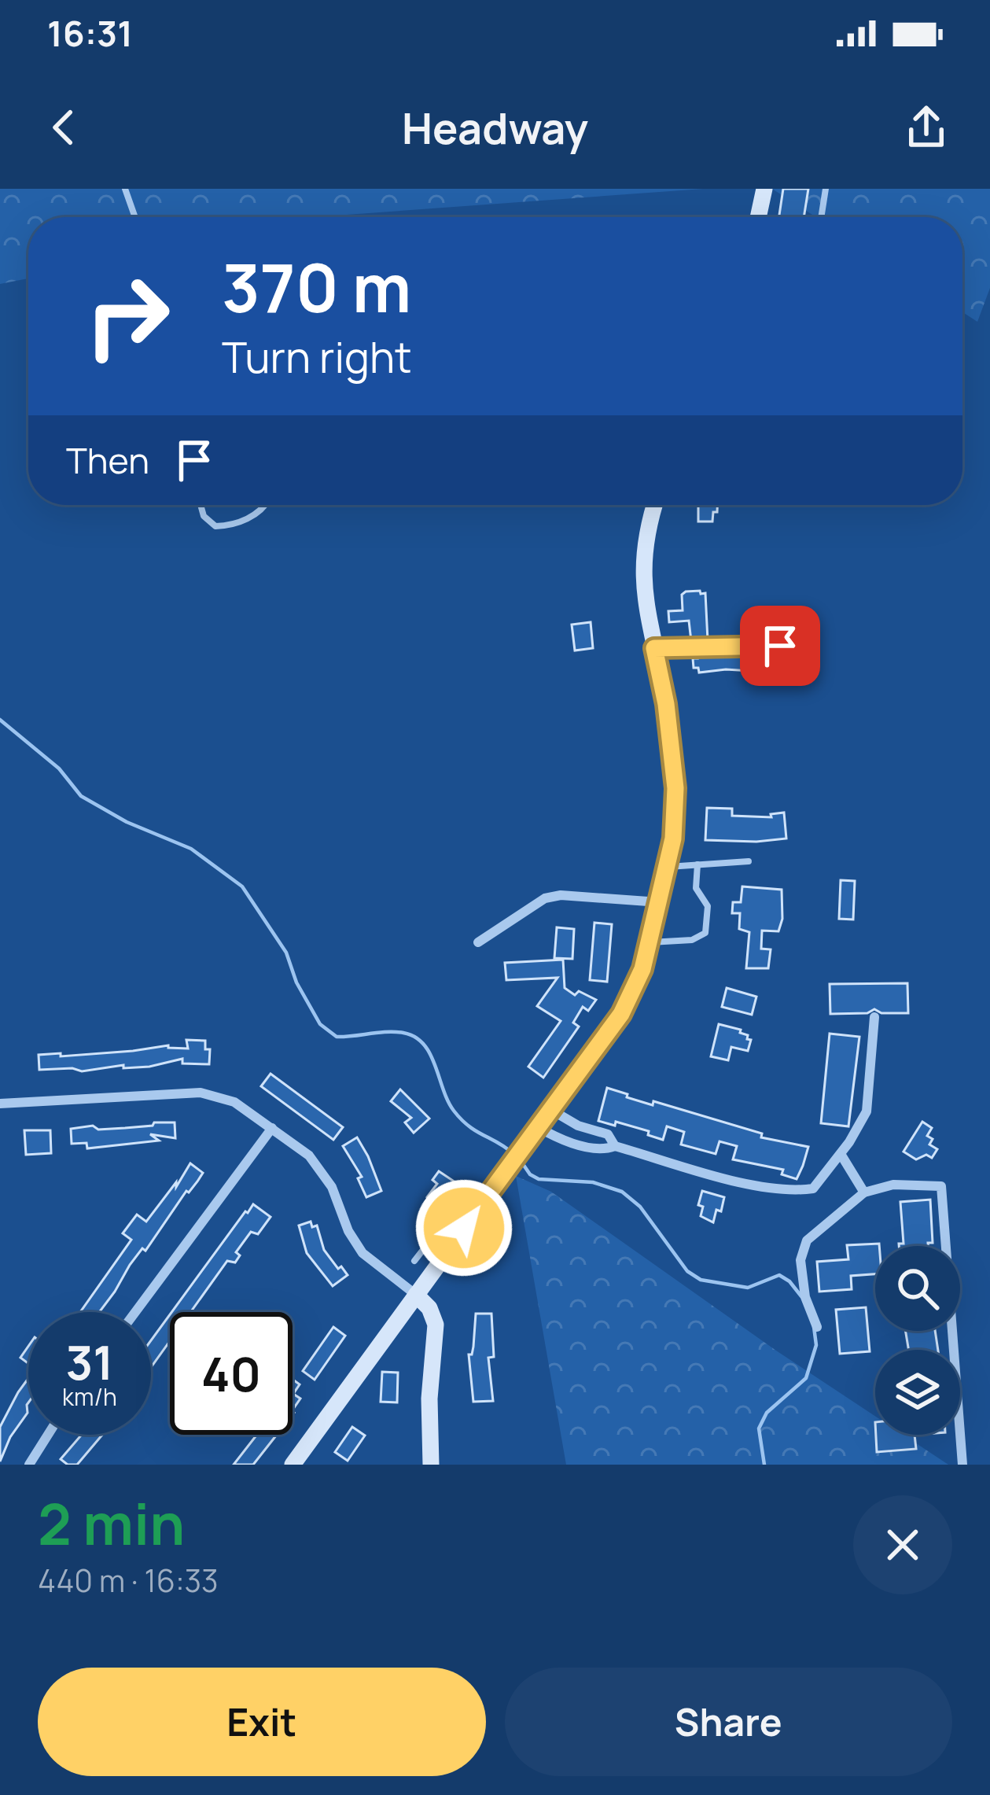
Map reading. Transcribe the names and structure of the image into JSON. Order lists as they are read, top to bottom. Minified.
{"page":{"status":"16:31","header":"Headway","turn":["370 m","Turn right"],"then":"Then","speed":"31 km/h","limit":"40","heading":["2 min","440 m · 16:33"],"buttons":["Exit","Share"]}}
